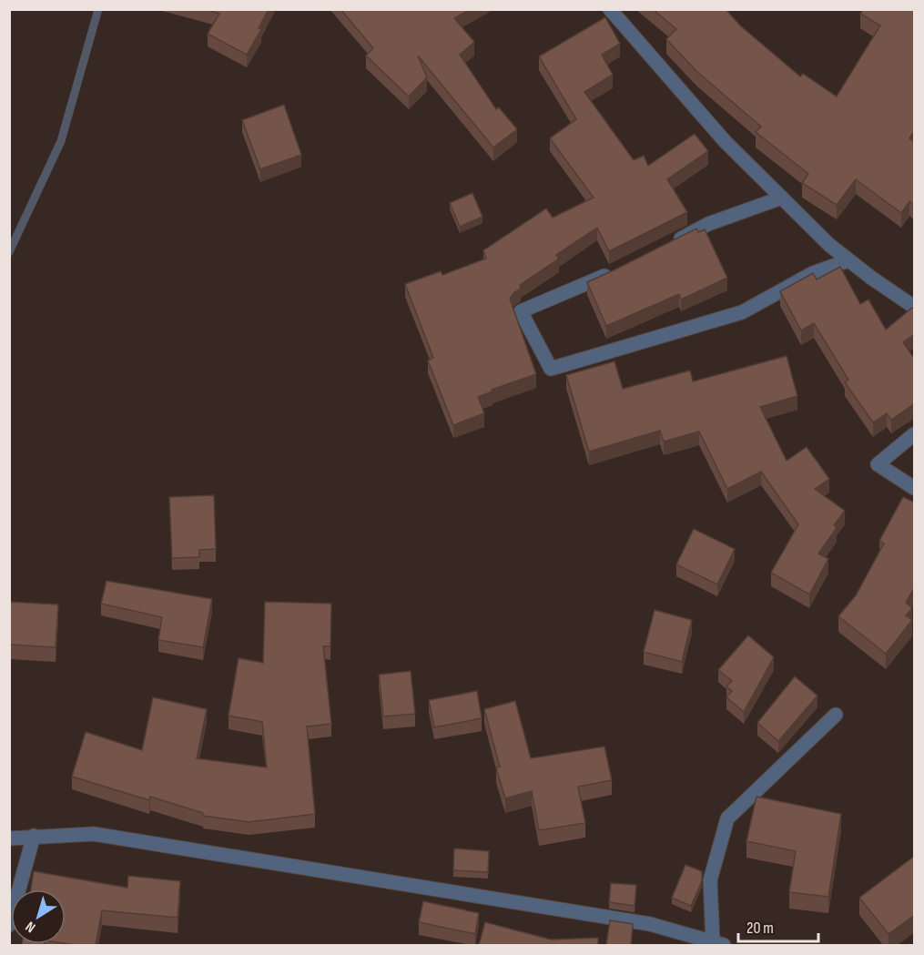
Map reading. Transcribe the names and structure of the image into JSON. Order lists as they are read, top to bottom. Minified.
{"scale_bar":"20 m","north":"bottom left"}
